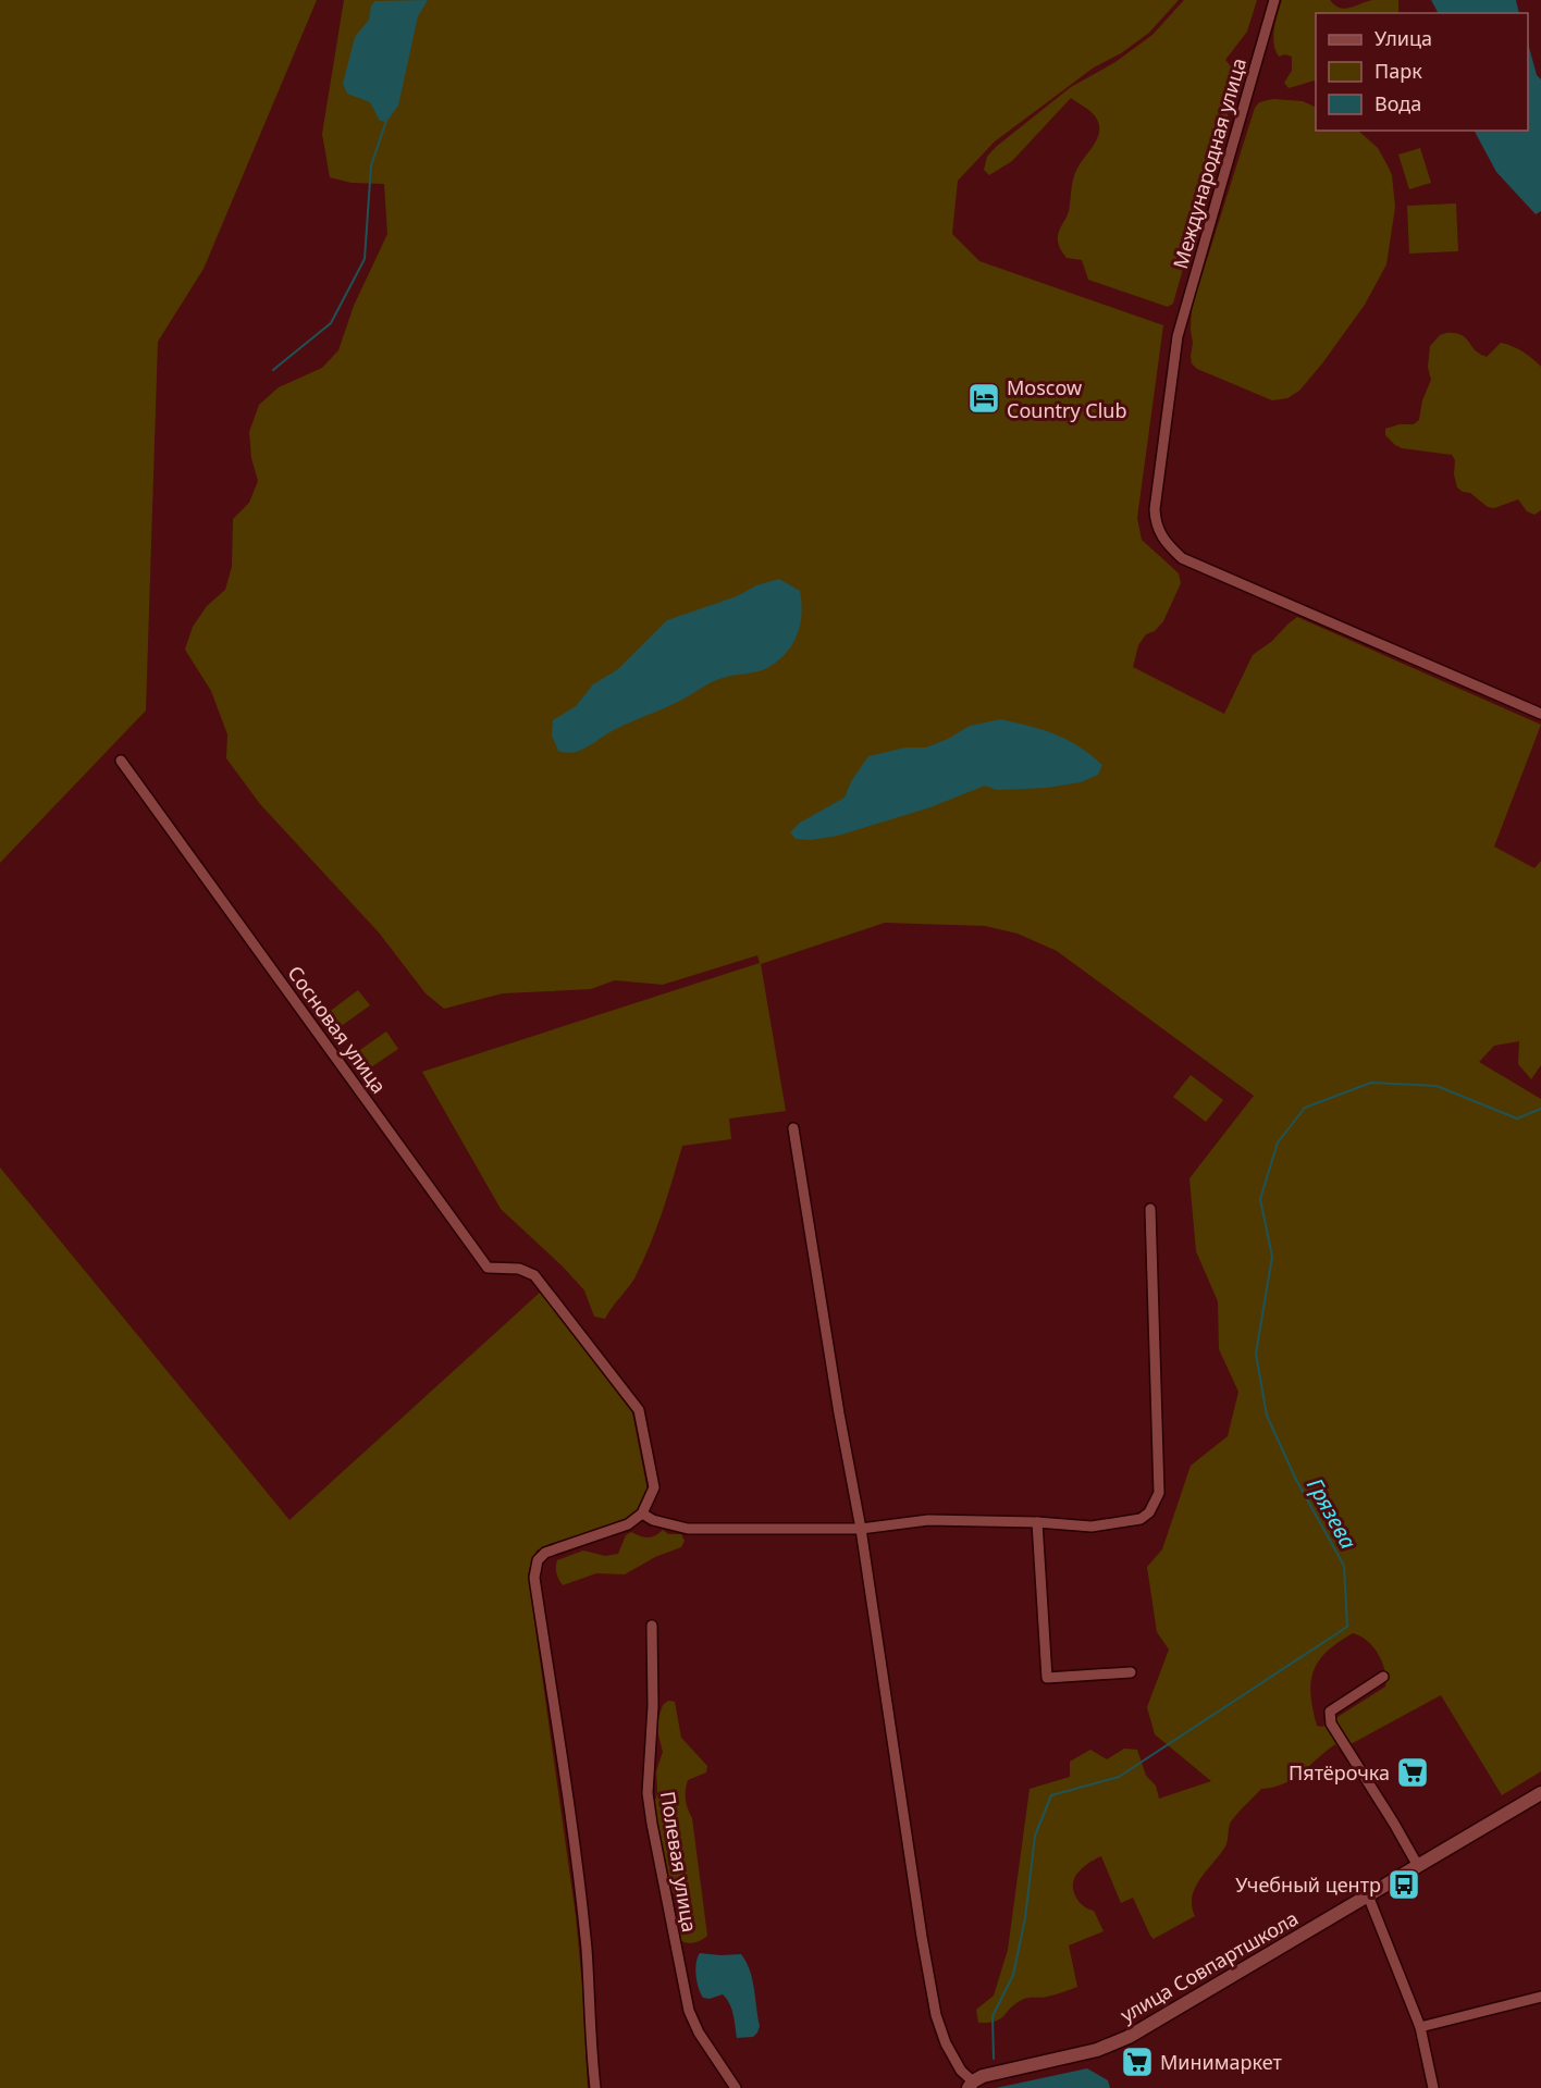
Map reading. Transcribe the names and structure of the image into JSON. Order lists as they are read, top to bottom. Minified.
{"streets":{"street":["Международная улица","Сосновая улица","Полевая улица","улица Совпартшкола"]},"water":["Грязева"],"places":{"hotel":["Moscow Country Club"],"supermarket":["Пятёрочка","Минимаркет"],"bus stop":["Учебный центр"]},"legend":["Улица","Парк","Вода"]}
